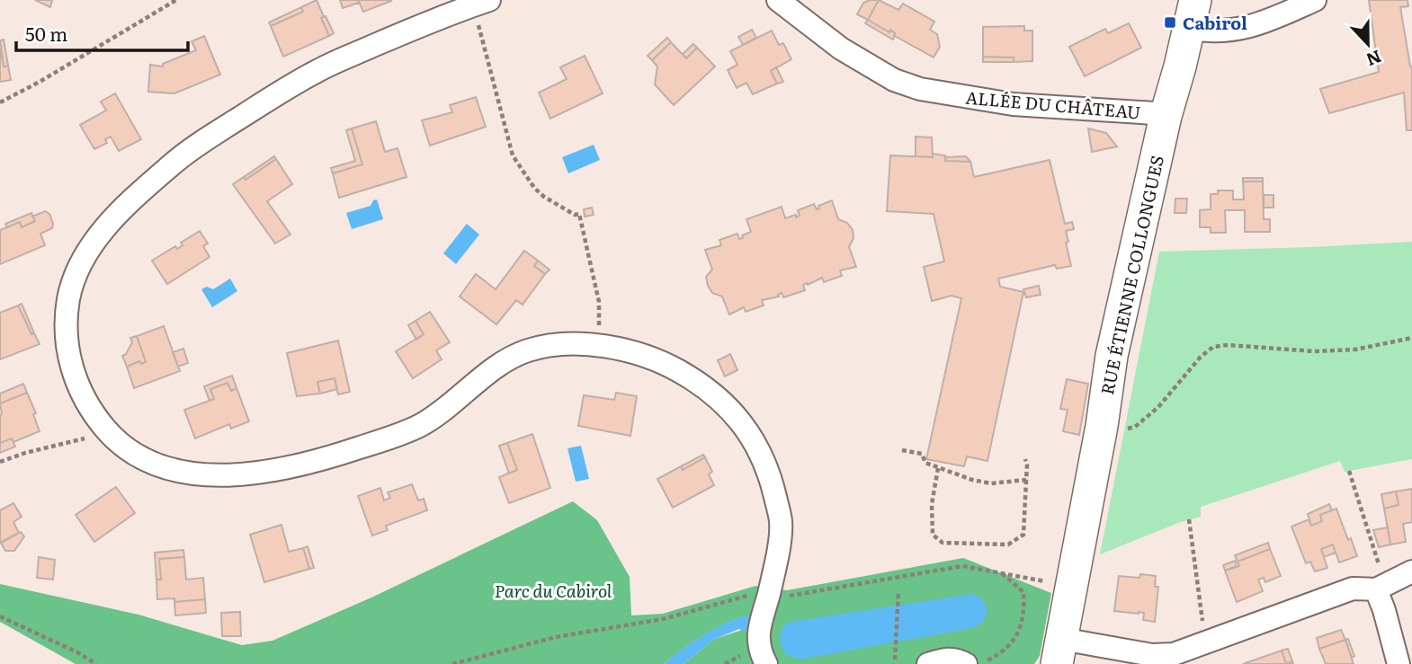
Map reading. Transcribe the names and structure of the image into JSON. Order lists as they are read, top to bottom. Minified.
{"streets":{"main road":["RUE ÉTIENNE COLLONGUES"],"street":["ALLÉE DU CHÂTEAU"]},"crossings":[["ALLÉE DU CHÂTEAU","RUE ÉTIENNE COLLONGUES"]],"parks":["Parc du Cabirol"],"places":{"transit":["Cabirol"]},"scale_bar":"50 m","north":"bottom"}
